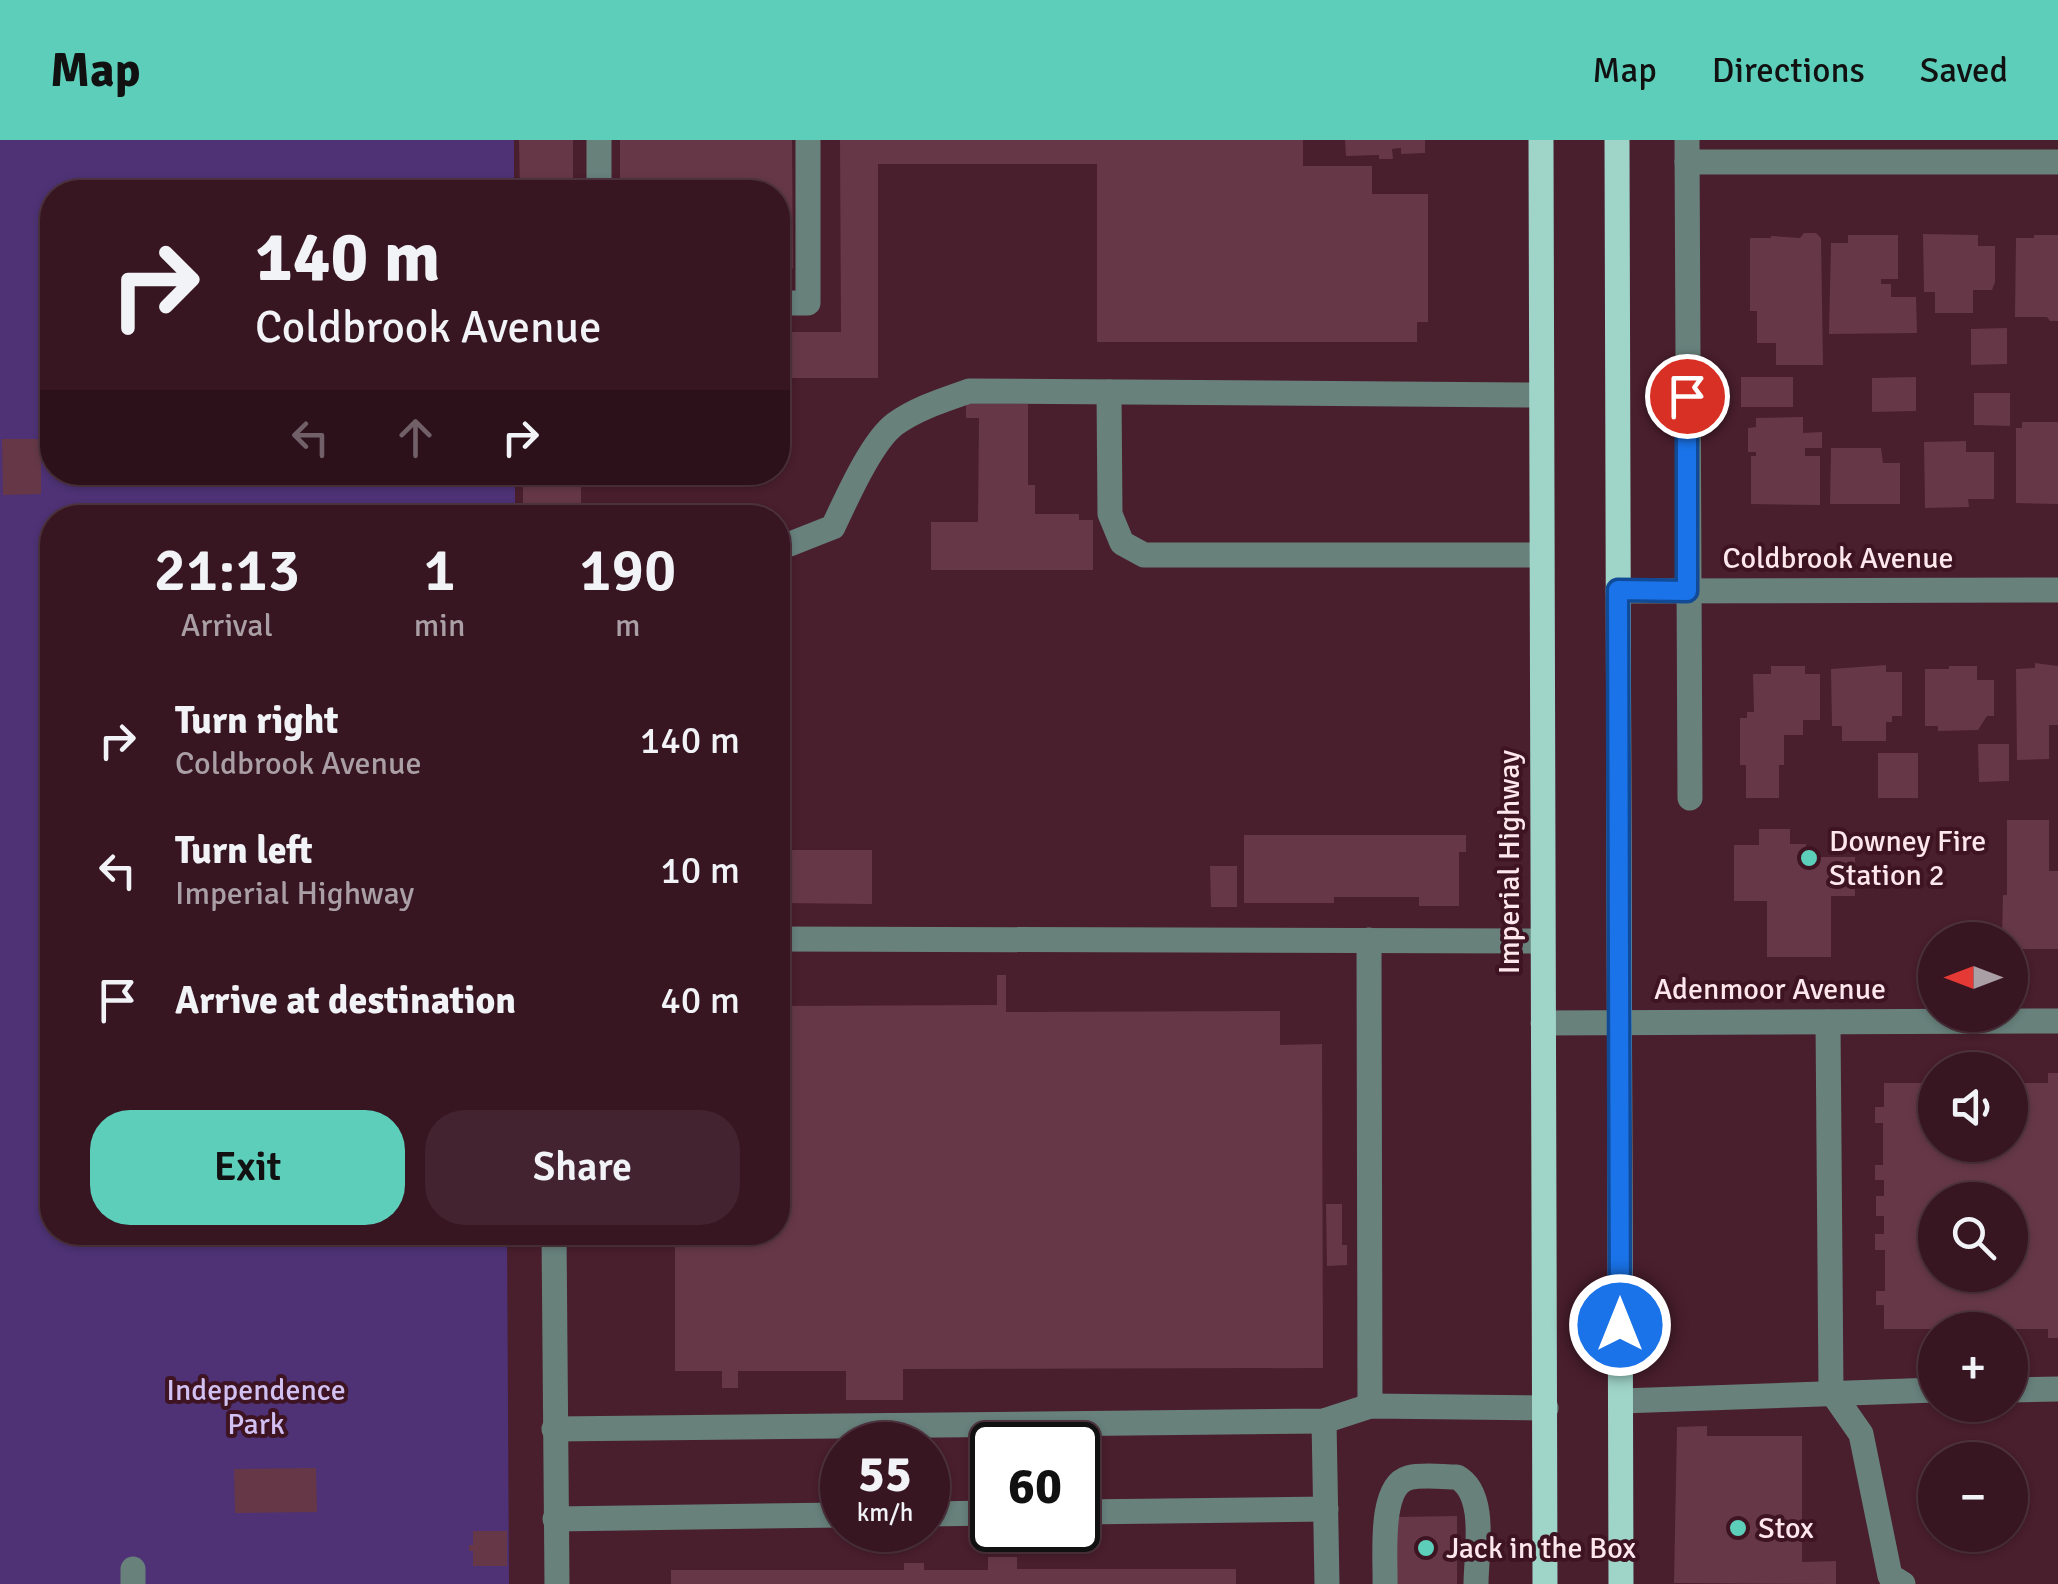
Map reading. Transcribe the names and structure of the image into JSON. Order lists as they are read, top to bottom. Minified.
{"streets":{"main road":["Imperial Highway"],"street":["Coldbrook Avenue","Adenmoor Avenue"]},"crossings":[["Imperial Highway","Adenmoor Avenue"]],"parks":["Independence Park"],"places":["Downey Fire Station 2","Stox","Jack in the Box"],"north":"left","page":{"header":"Map","nav":["Map","Directions","Saved"],"turn":["140 m","Coldbrook Avenue"],"eta":["21:13","Arrival","1","min","190","m"],"list":[{"name":"Turn right","note":"Coldbrook Avenue","value":"140 m"},{"name":"Turn left","note":"Imperial Highway","value":"10 m"},{"name":"Arrive at destination","value":"40 m"}],"map_buttons":["+","−"],"buttons":["Exit","Share"],"speed":"55 km/h","limit":"60"}}
